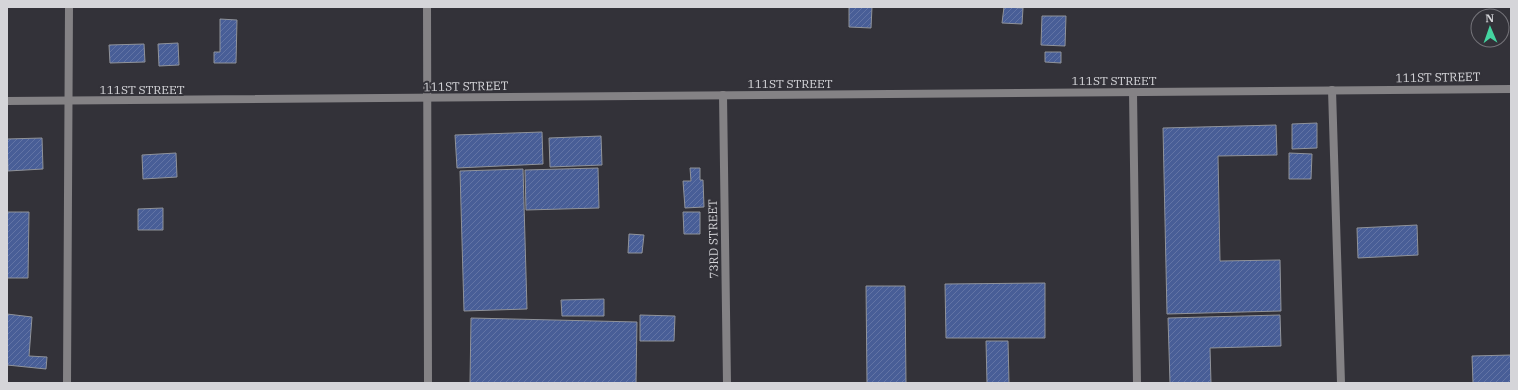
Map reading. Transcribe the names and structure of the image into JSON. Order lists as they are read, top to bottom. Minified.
{"streets":{"street":["111ST STREET","73RD STREET"]},"crossings":[["111ST STREET","73RD STREET"]],"north":"top"}
